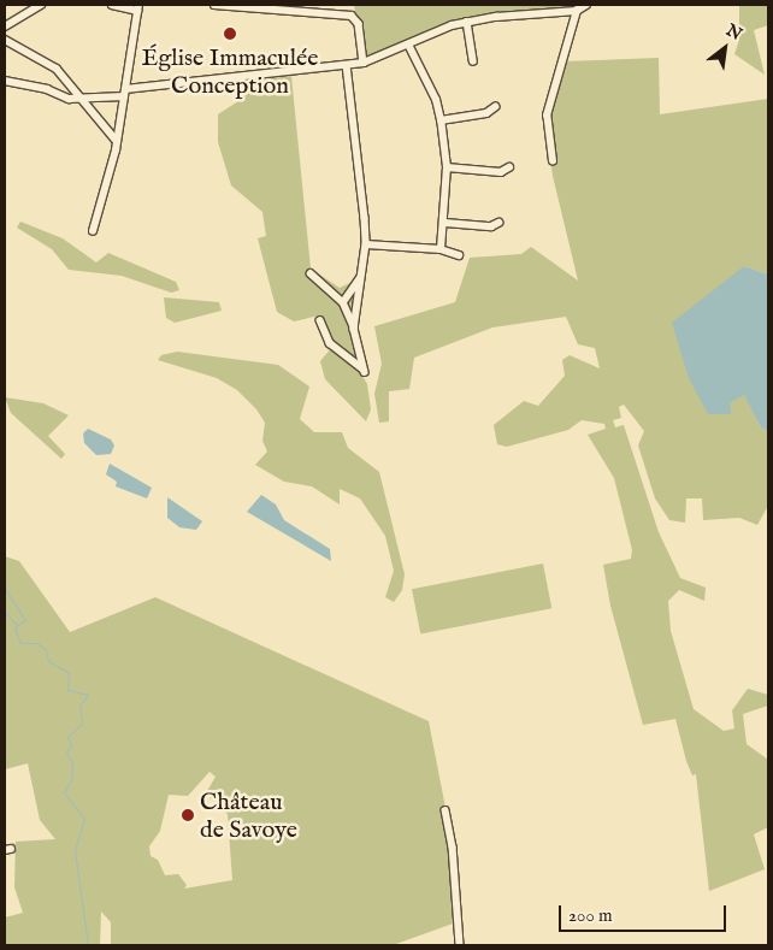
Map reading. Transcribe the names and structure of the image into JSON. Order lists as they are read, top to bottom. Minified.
{"places":["Église Immaculée Conception","Château de Savoye"],"scale_bar":"200 m","north":"top right"}
